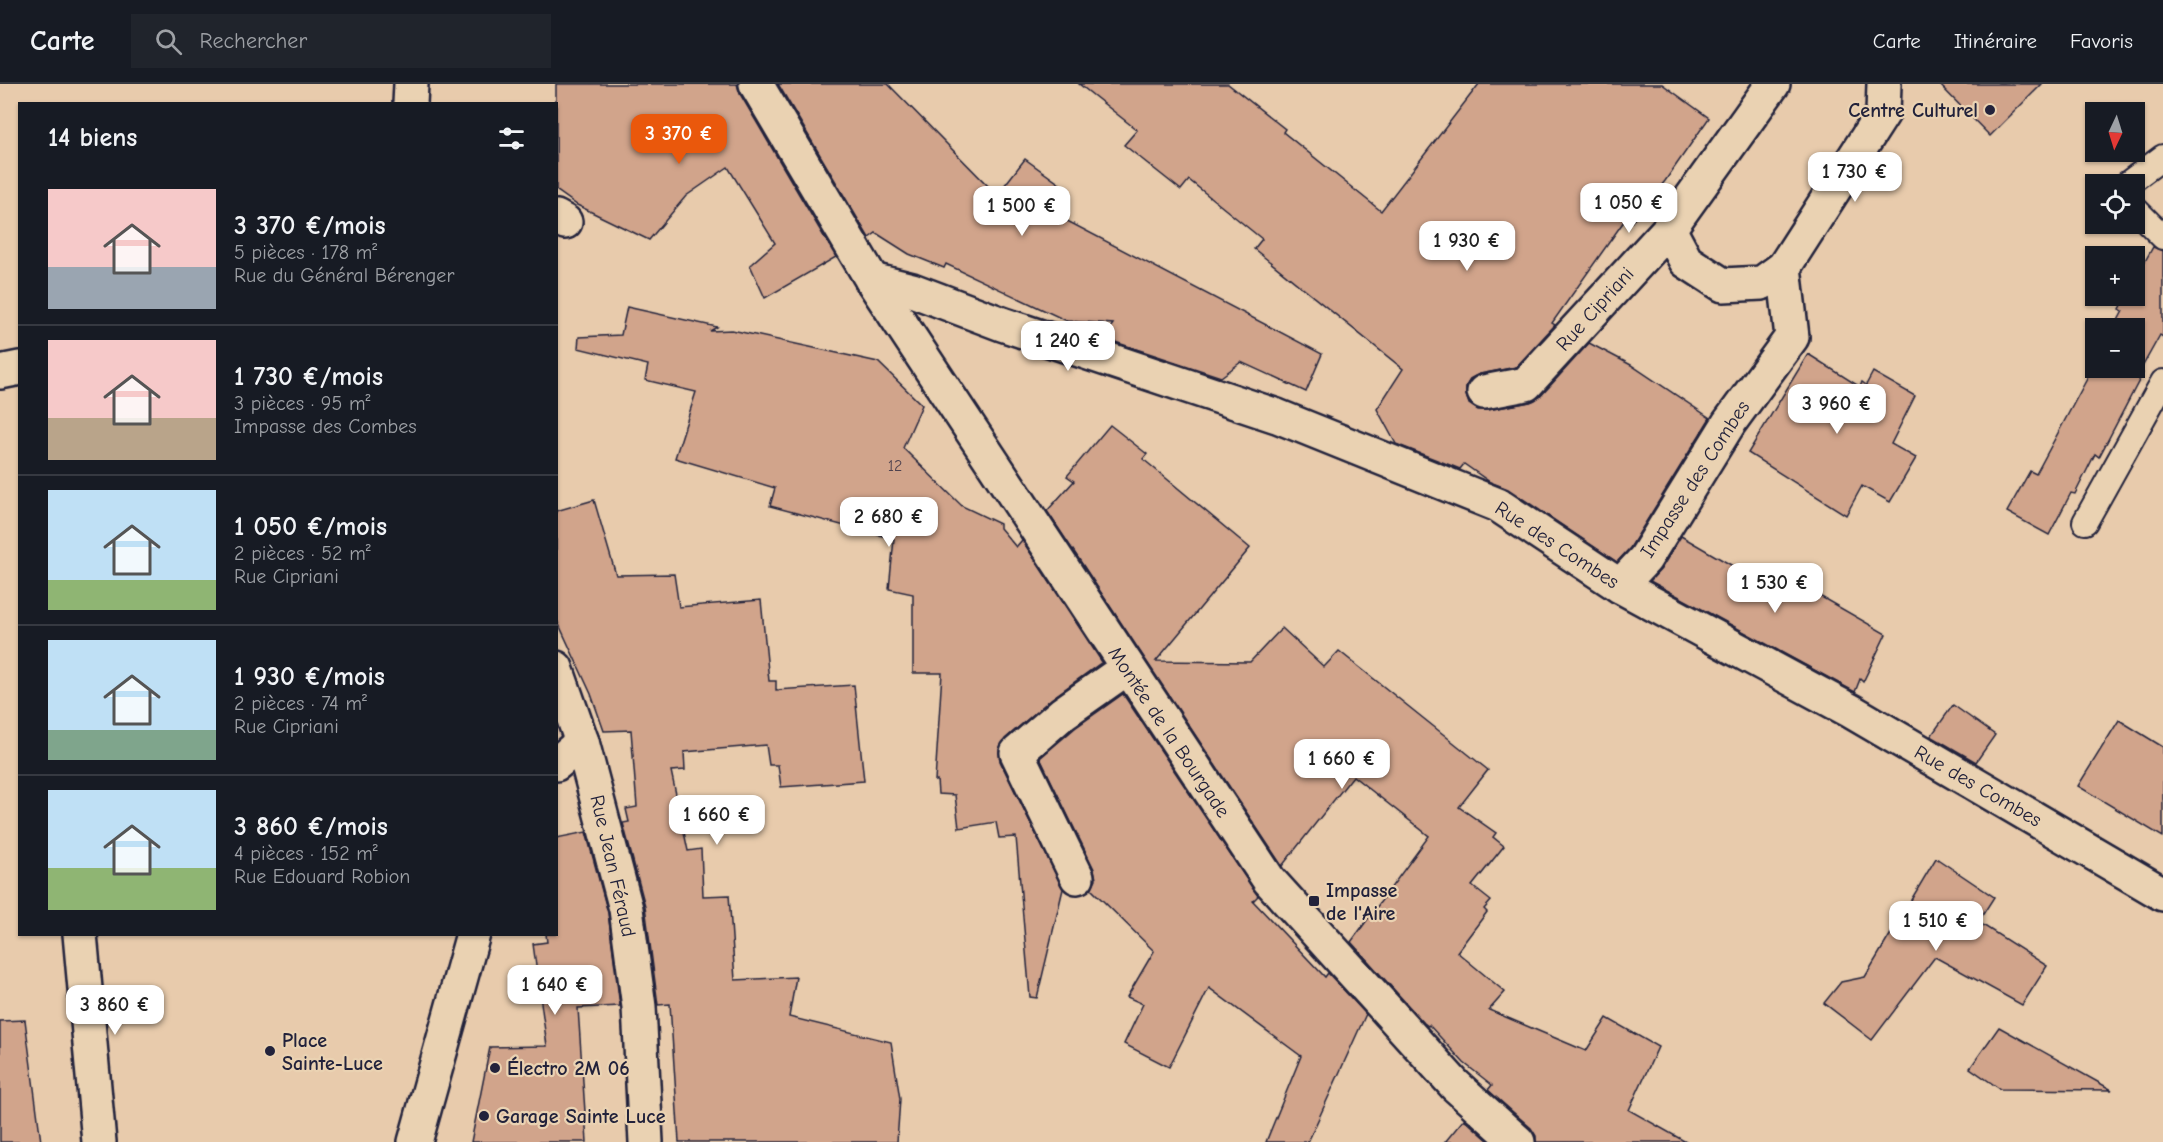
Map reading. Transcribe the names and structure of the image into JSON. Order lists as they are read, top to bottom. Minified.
{"streets":{"street":["Rue Cipriani","Impasse des Combes","Rue des Combes","Montée de la Bourgade","Rue Jean Féraud"]},"crossings":[["Impasse des Combes","Rue des Combes"],["Rue des Combes","Montée de la Bourgade"]],"places":{"other":["Centre Culturel","Place Sainte-Luce","Électro 2M 06","Garage Sainte Luce"],"transit":["Impasse de l'Aire"]},"house_numbers":["12"],"north":"bottom","page":{"header":"Carte","search":"Rechercher","nav":["Carte","Itinéraire","Favoris"],"map_buttons":["+","−"],"heading":"14 biens","price":["3 370 €","1 730 €","1 050 €","1 500 €","1 930 €","1 240 €","3 960 €","2 680 €","1 530 €","1 660 €","1 660 €","1 510 €","1 640 €","3 860 €"],"list":[{"name":"3 370 €/mois","note":"5 pièces · 178 m² · Rue du Général Bérenger"},{"name":"1 730 €/mois","note":"3 pièces · 95 m² · Impasse des Combes"},{"name":"1 050 €/mois","note":"2 pièces · 52 m² · Rue Cipriani"},{"name":"1 930 €/mois","note":"2 pièces · 74 m² · Rue Cipriani"},{"name":"3 860 €/mois","note":"4 pièces · 152 m² · Rue Edouard Robion"}]}}
